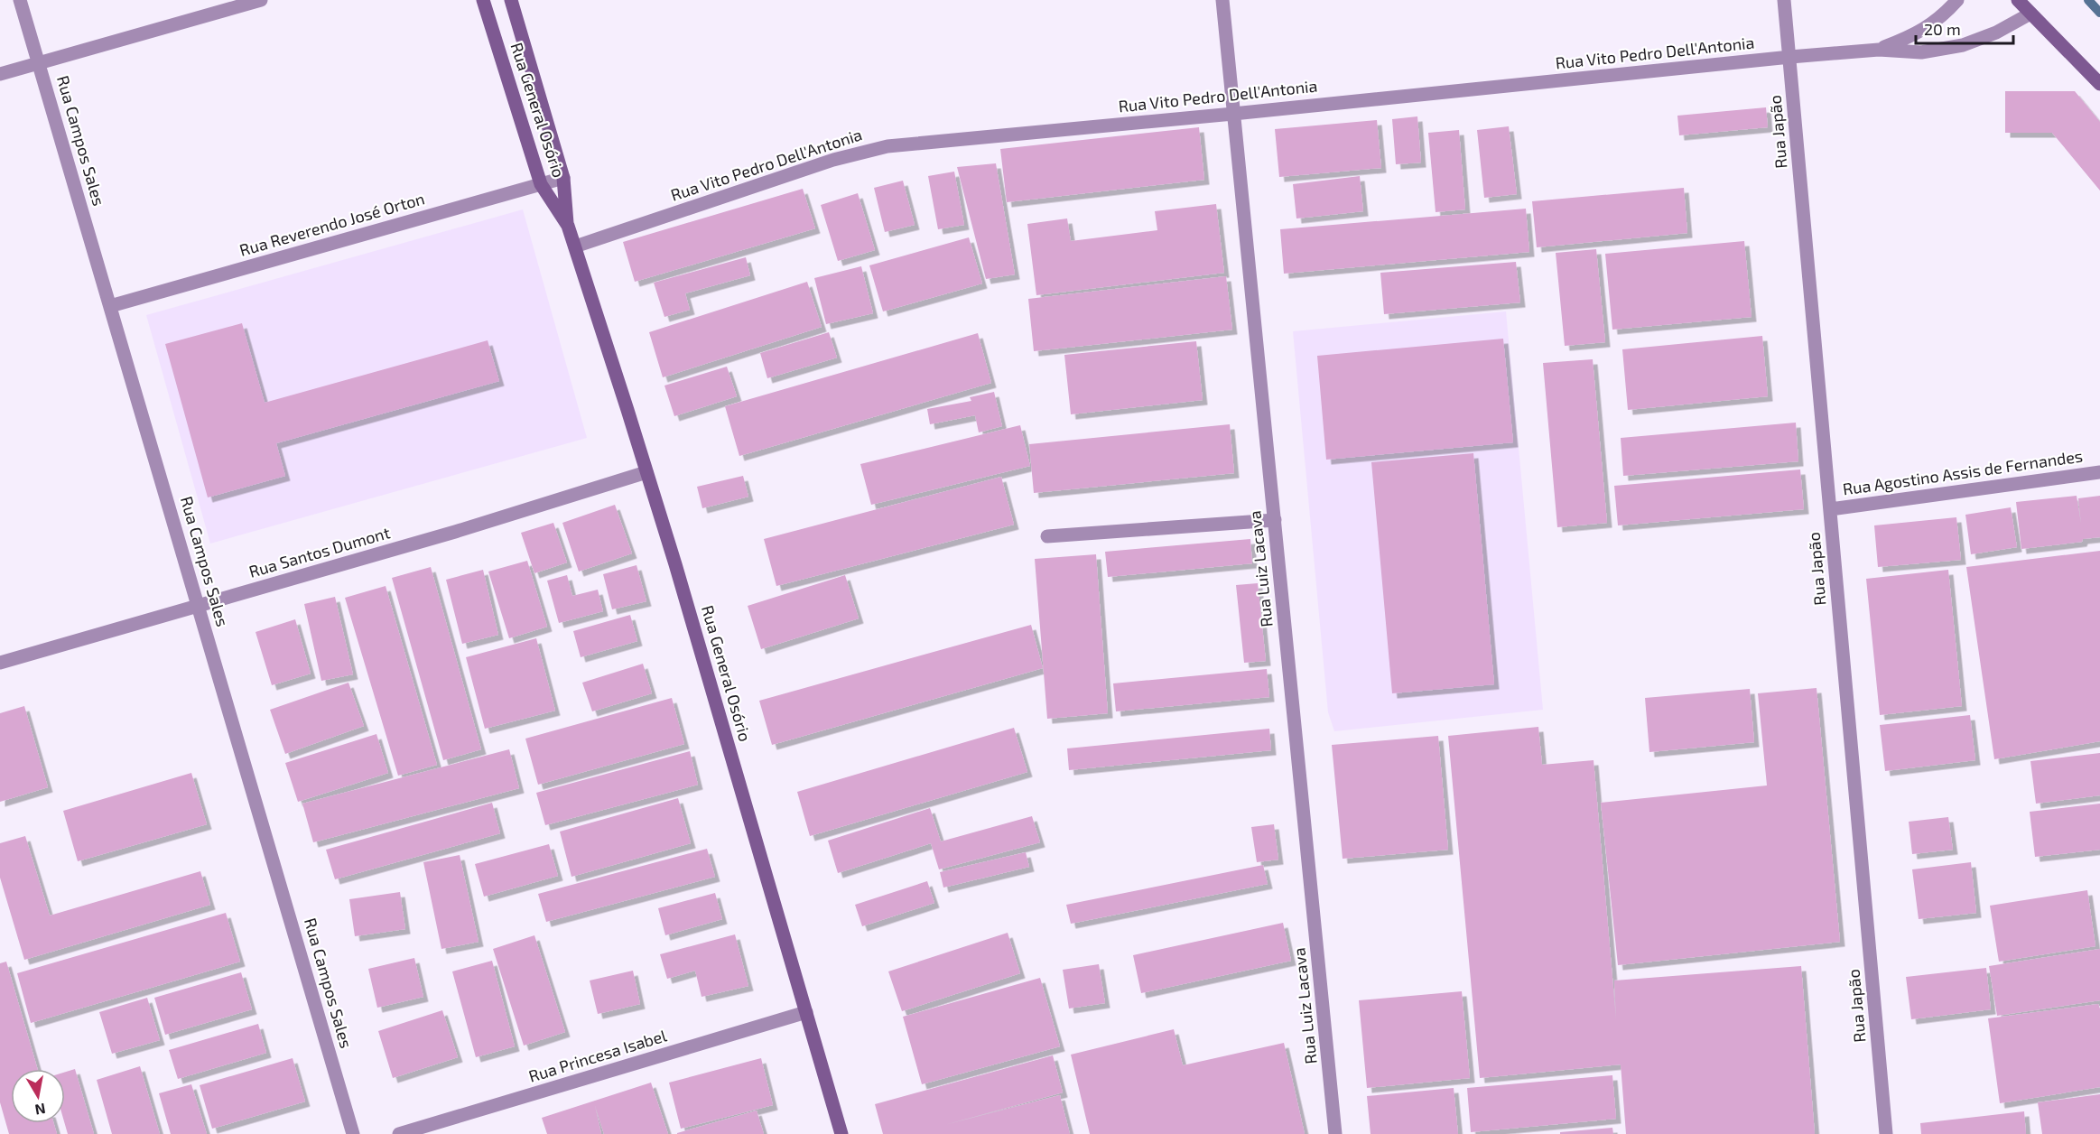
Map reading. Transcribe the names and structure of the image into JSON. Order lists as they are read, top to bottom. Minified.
{"streets":{"main road":["Rua General Osório"],"street":["Rua Vito Pedro Dell'Antonia","Rua Japão","Rua Campos Sales","Rua Reverendo José Orton","Rua Agostino Assis de Fernandes","Rua Santos Dumont","Rua Luiz Lacava","Rua Princesa Isabel"]},"crossings":[["Rua Vito Pedro Dell'Antonia","Rua General Osório"],["Rua Vito Pedro Dell'Antonia","Rua Japão"],["Rua Vito Pedro Dell'Antonia","Rua Luiz Lacava"],["Rua General Osório","Rua Reverendo José Orton"],["Rua General Osório","Rua Santos Dumont"],["Rua General Osório","Rua Princesa Isabel"],["Rua Japão","Rua Agostino Assis de Fernandes"],["Rua Campos Sales","Rua Reverendo José Orton"],["Rua Campos Sales","Rua Santos Dumont"]],"scale_bar":"20 m","north":"bottom"}
